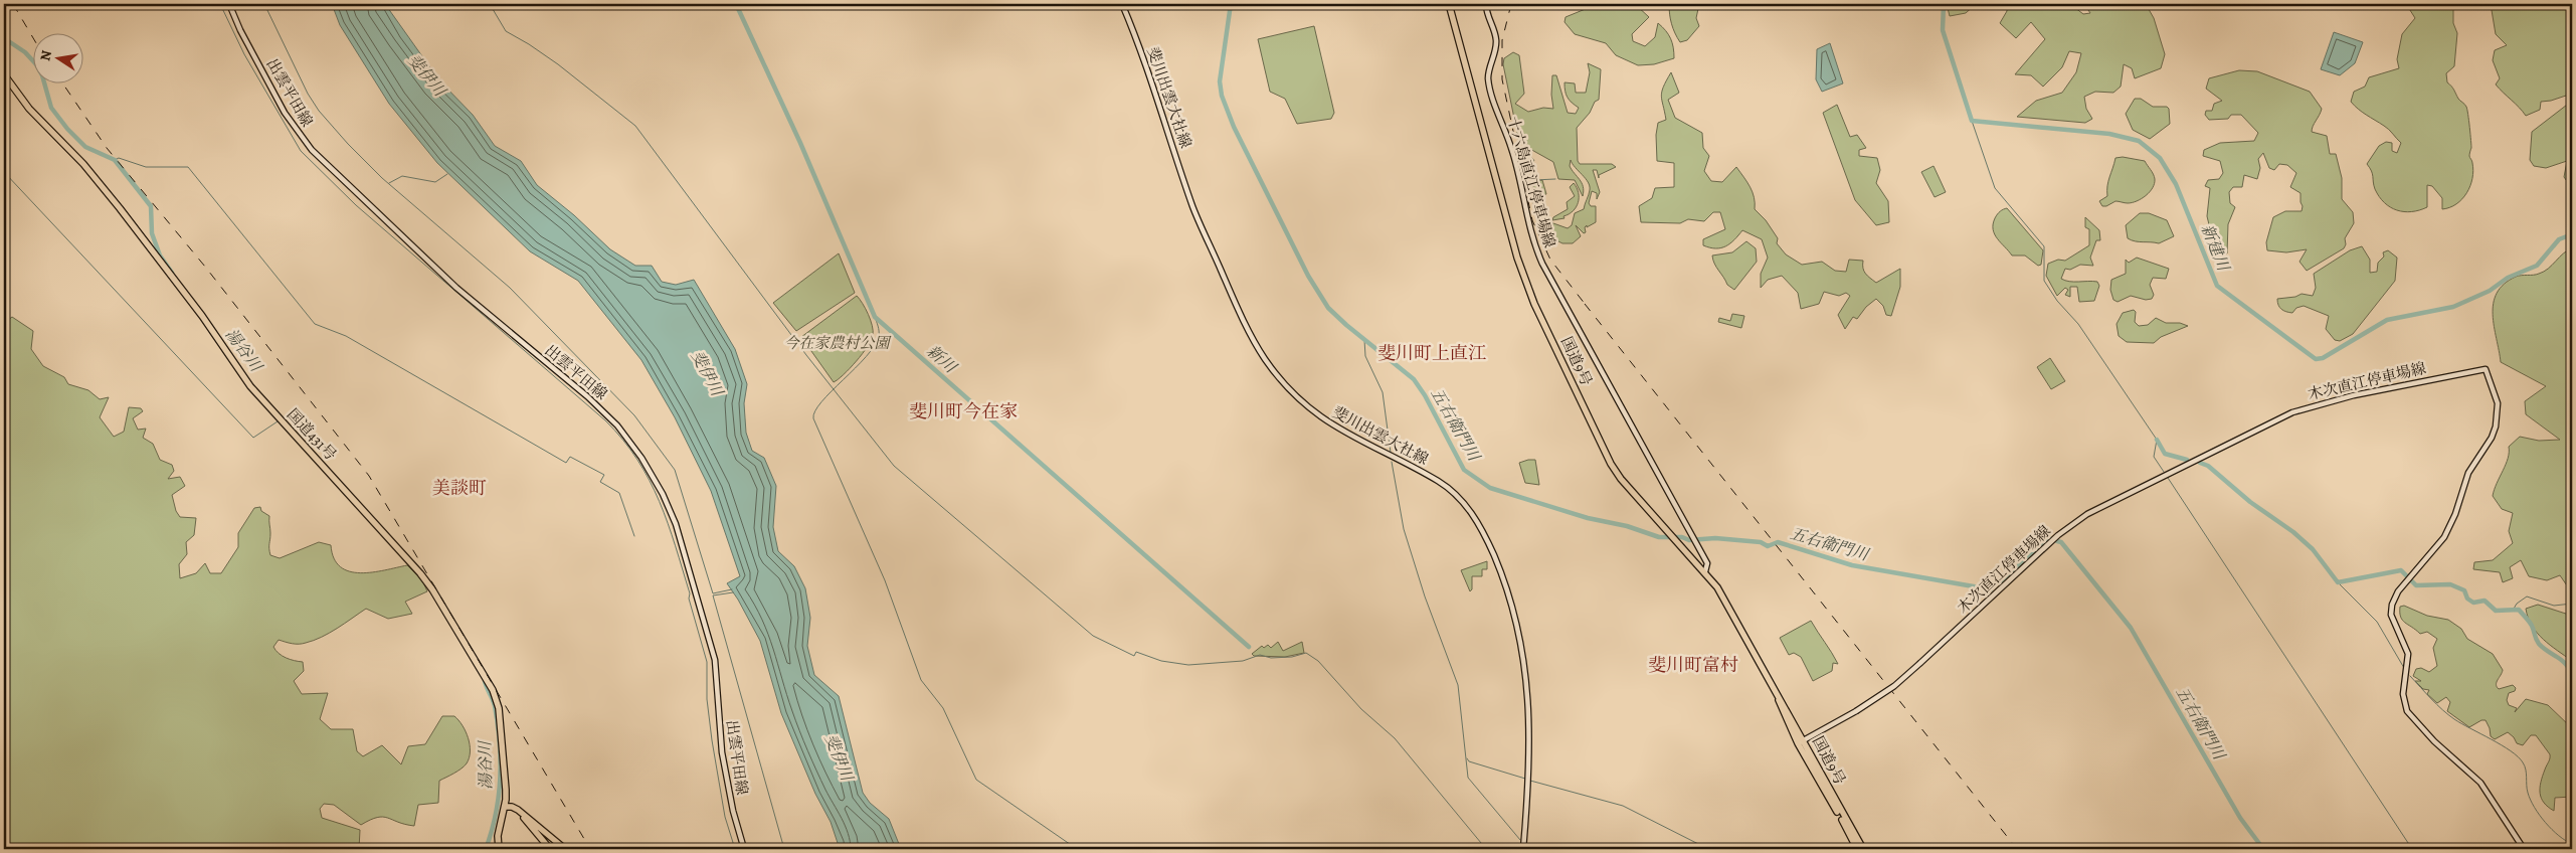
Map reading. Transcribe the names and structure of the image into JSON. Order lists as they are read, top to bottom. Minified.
{"streets":{"highway":["国道9号","国道431号"],"main road":["出雲平田線","斐川出雲大社線","十六島直江停車場線","木次直江停車場線"]},"crossings":[["十六島直江停車場線","国道9号"],["国道9号","木次直江停車場線"]],"districts":["斐川町上直江","斐川町今在家","美談町","斐川町富村"],"water":["斐伊川","新建川","湯谷川","新川","五右衛門川"],"parks":["今在家農村公園"],"north":"left"}
